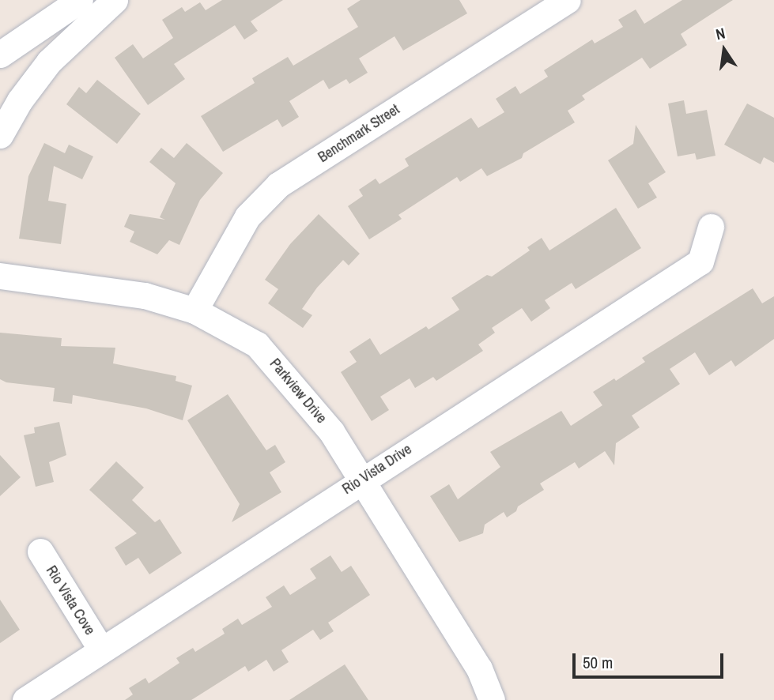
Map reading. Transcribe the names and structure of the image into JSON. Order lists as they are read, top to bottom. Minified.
{"streets":{"street":["Benchmark Street","Parkview Drive","Rio Vista Drive","Rio Vista Cove"]},"crossings":[["Benchmark Street","Parkview Drive"],["Parkview Drive","Rio Vista Drive"],["Rio Vista Drive","Rio Vista Cove"]],"scale_bar":"50 m","north":"top"}
